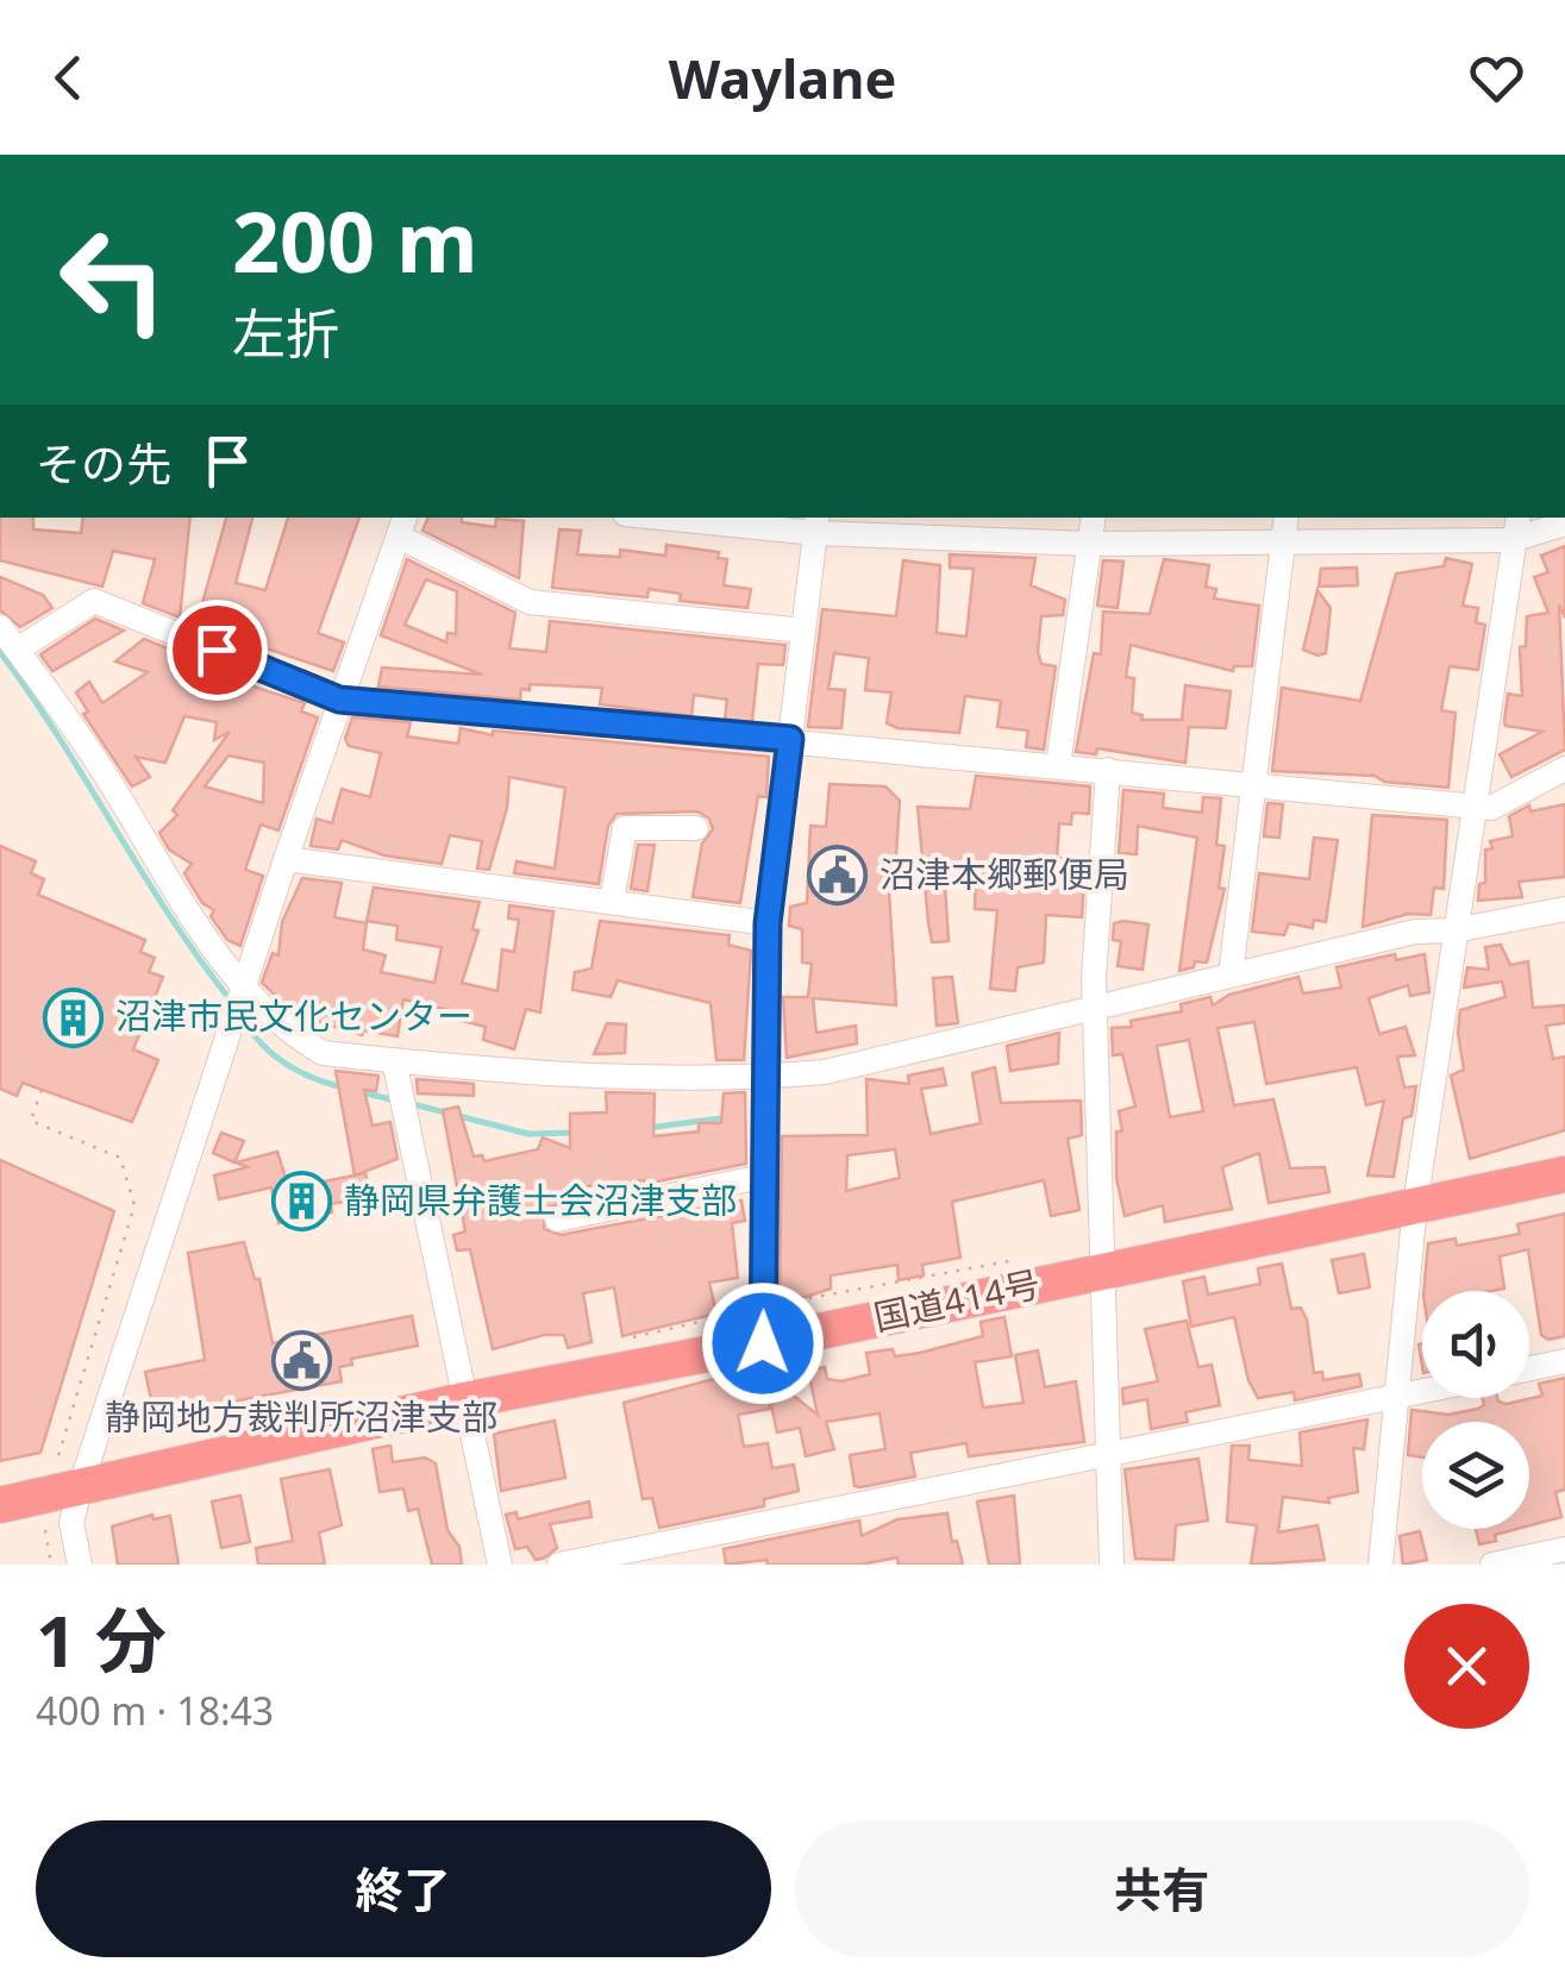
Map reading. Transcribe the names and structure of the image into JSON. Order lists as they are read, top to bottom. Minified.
{"streets":{"highway":["国道414号"]},"places":{"public building":["沼津本郷郵便局","静岡地方裁判所沼津支部"],"building":["沼津市民文化センター","静岡県弁護士会沼津支部"]},"page":{"header":"Waylane","turn":["200 m","左折"],"then":"その先","heading":["1 分","400 m · 18:43"],"buttons":["終了","共有"]}}
